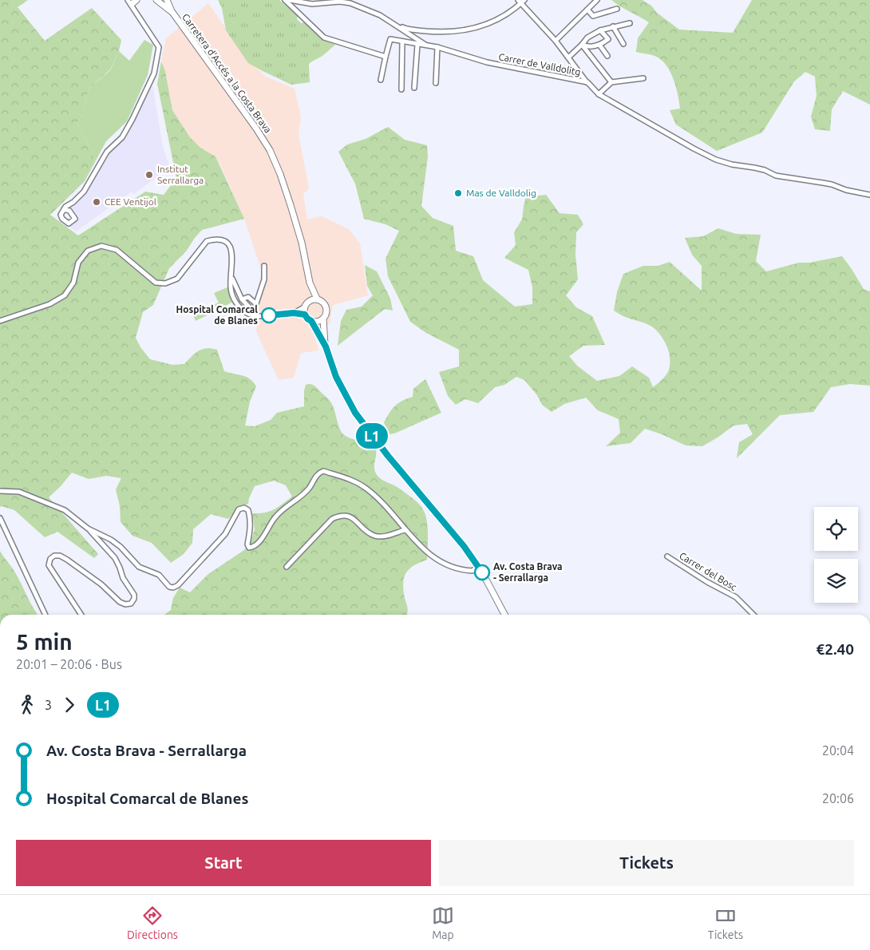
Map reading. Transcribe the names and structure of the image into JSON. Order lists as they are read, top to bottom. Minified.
{"streets":{"main road":["Carretera d'Accés a la Costa Brava"],"street":["Carrer de Valldolitg","Carrer del Bosc"]},"places":["Institut Serrallarga","Mas de Valldolig","CEE Ventijol","Hospital Comarcal de Blanes","Av. Costa Brava - Serrallarga"],"lines":["bus line L1"],"page":{"on_map":"L1","heading":["5 min","20:01 – 20:06 · Bus","€2.40"],"legs":["3","L1"],"list":[{"name":"Av. Costa Brava - Serrallarga","value":"20:04"},{"name":"Hospital Comarcal de Blanes","value":"20:06"}],"buttons":["Start","Tickets"],"tabs":["Directions","Map","Tickets"]}}
